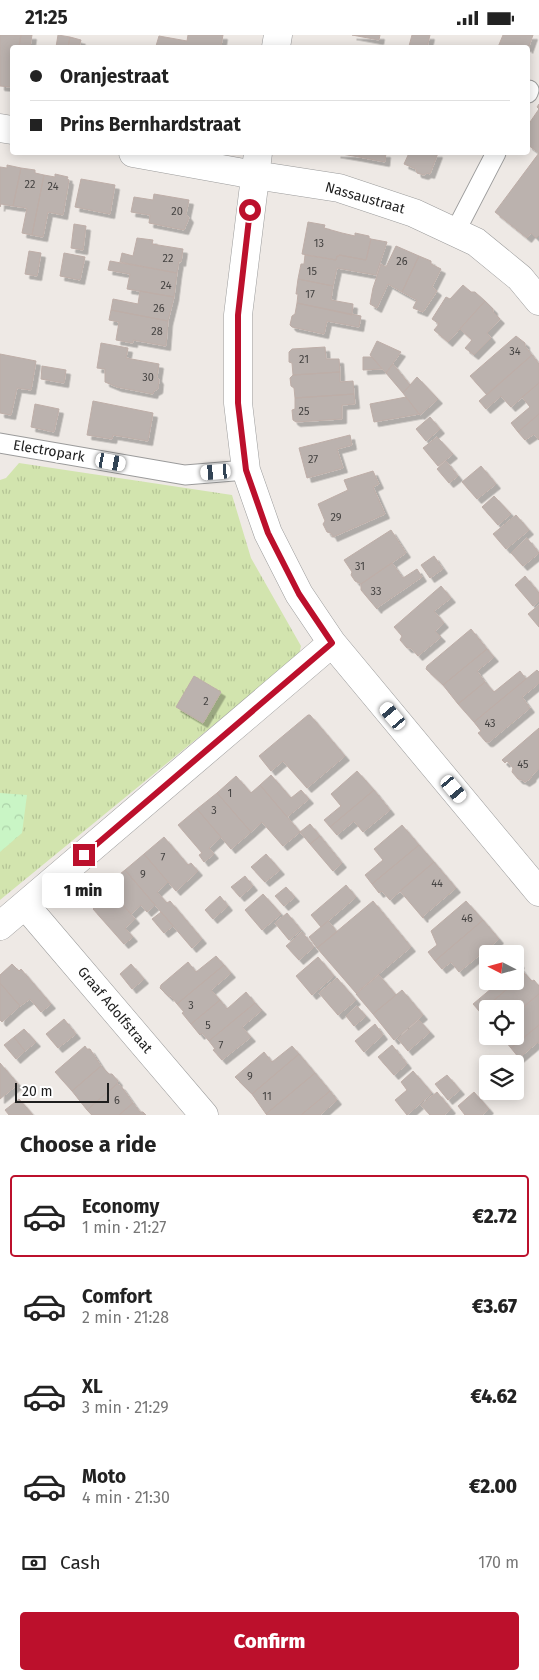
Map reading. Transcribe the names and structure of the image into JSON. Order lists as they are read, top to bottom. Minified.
{"streets":{"street":["Nassaustraat","Graaf Adolfstraat"],"lane":["Electropark"]},"house_numbers":["22","24","20","13","22","26","15","24","17","26","28","34","21","30","25","27","29","31","33","2","43","45","1","3","7","9","44","46","3","5","7","9","11","6"],"scale_bar":"20 m","north":"left","page":{"status":"21:25","banner":["Oranjestraat","Prins Bernhardstraat"],"bubble":"1 min","scale":"20 m","heading":"Choose a ride","list":[{"name":"Economy","note":"1 min · 21:27","value":"€2.72"},{"name":"Comfort","note":"2 min · 21:28","value":"€3.67"},{"name":"XL","note":"3 min · 21:29","value":"€4.62"},{"name":"Moto","note":"4 min · 21:30","value":"€2.00"}],"pay":["Cash","170 m"],"buttons":"Confirm"}}
